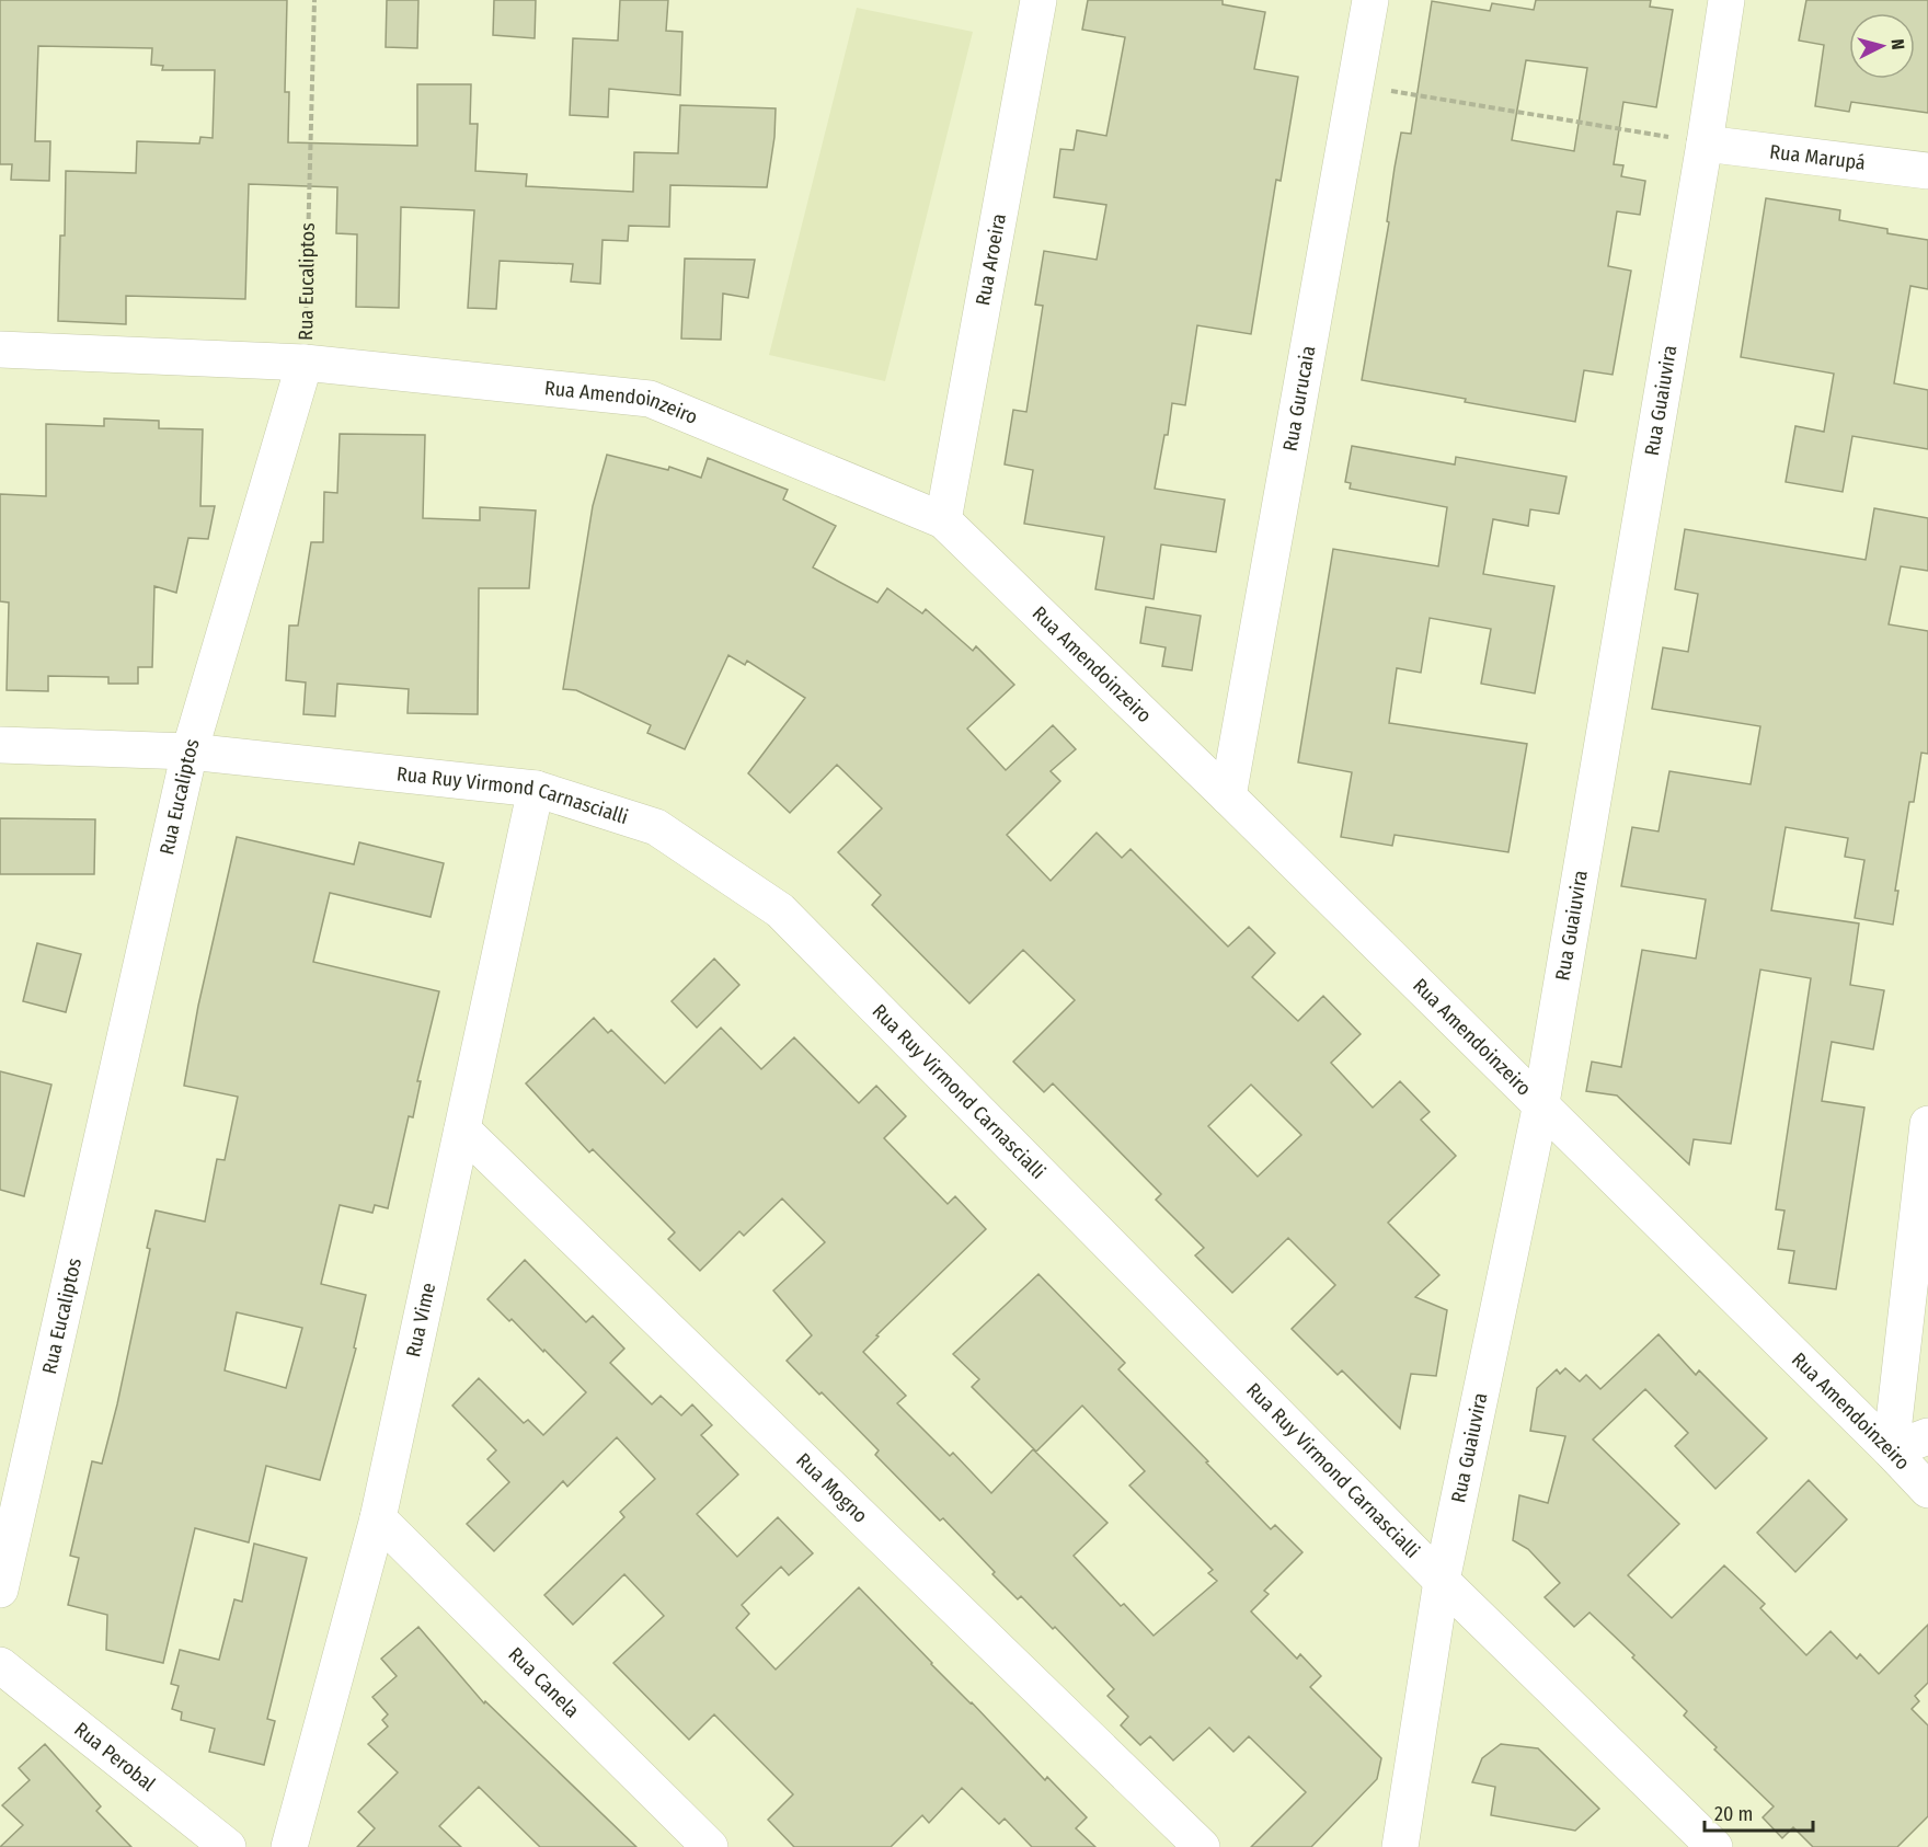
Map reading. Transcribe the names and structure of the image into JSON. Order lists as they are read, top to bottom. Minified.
{"streets":{"street":["Rua Marupá","Rua Aroeira","Rua Eucaliptos","Rua Gurucaia","Rua Guaiuvira","Rua Amendoinzeiro","Rua Ruy Virmond Carnascialli","Rua Vime","Rua Mogno","Rua Canela","Rua Perobal"]},"crossings":[["Rua Marupá","Rua Guaiuvira"],["Rua Aroeira","Rua Amendoinzeiro"],["Rua Eucaliptos","Rua Amendoinzeiro"],["Rua Eucaliptos","Rua Ruy Virmond Carnascialli"],["Rua Gurucaia","Rua Amendoinzeiro"],["Rua Guaiuvira","Rua Amendoinzeiro"],["Rua Guaiuvira","Rua Ruy Virmond Carnascialli"],["Rua Ruy Virmond Carnascialli","Rua Vime"],["Rua Vime","Rua Mogno"],["Rua Vime","Rua Canela"]],"scale_bar":"20 m","north":"right"}
